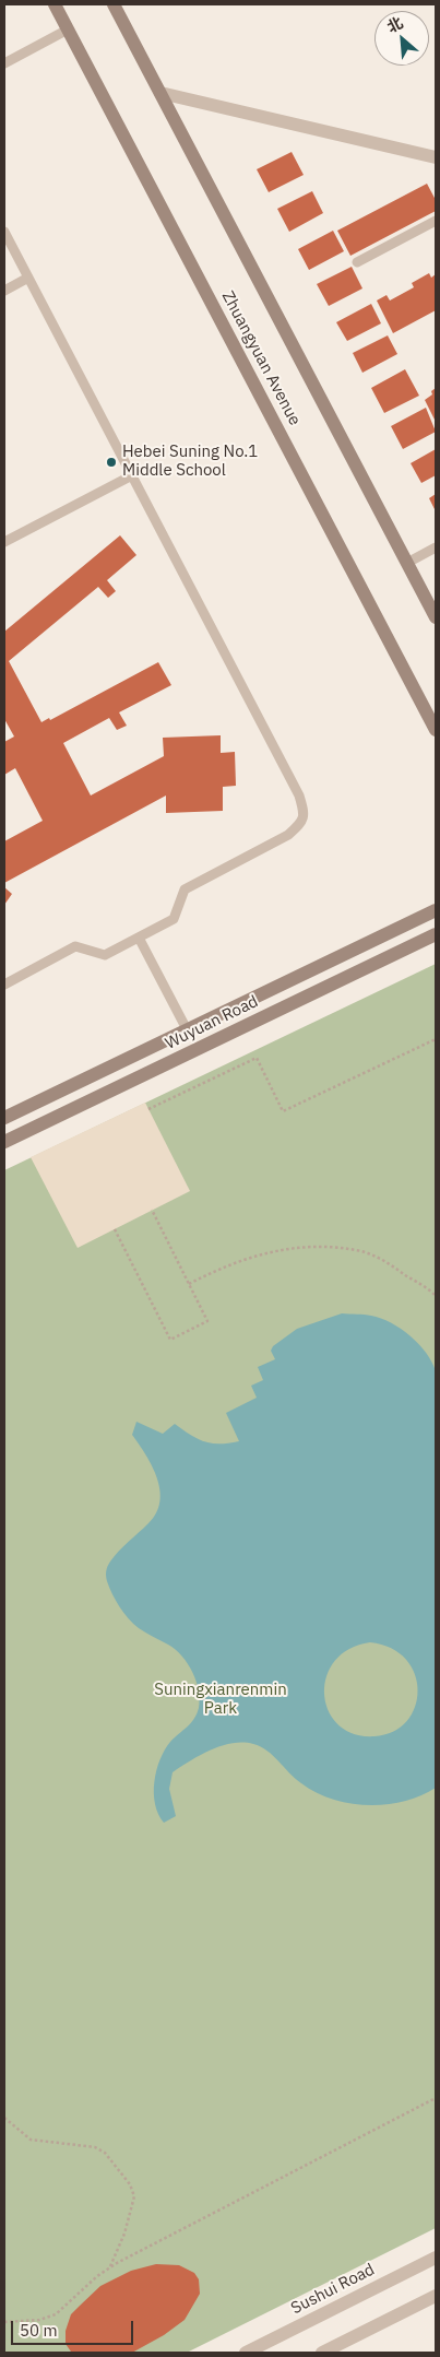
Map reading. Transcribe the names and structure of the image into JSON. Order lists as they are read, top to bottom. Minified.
{"streets":{"main road":["Zhuangyuan Avenue","Wuyuan Road"],"street":["Sushui Road"]},"parks":["Suningxianrenmin Park"],"places":["Hebei Suning No.1 Middle School"],"scale_bar":"50 m","north":"top left"}
